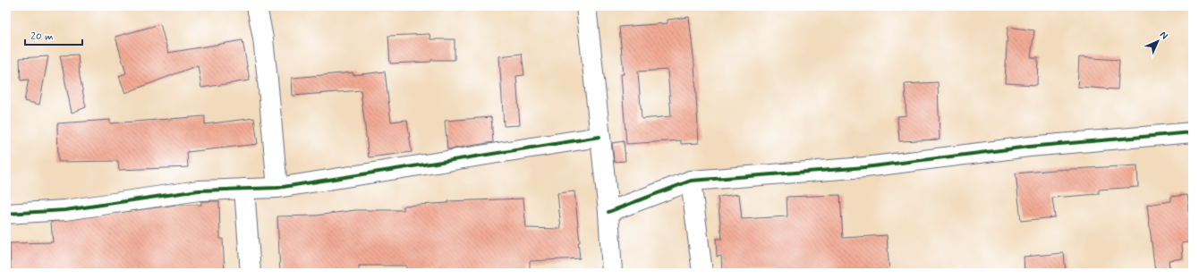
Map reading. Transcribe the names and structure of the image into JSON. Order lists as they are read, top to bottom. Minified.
{"scale_bar":"20 m","north":"top right"}
